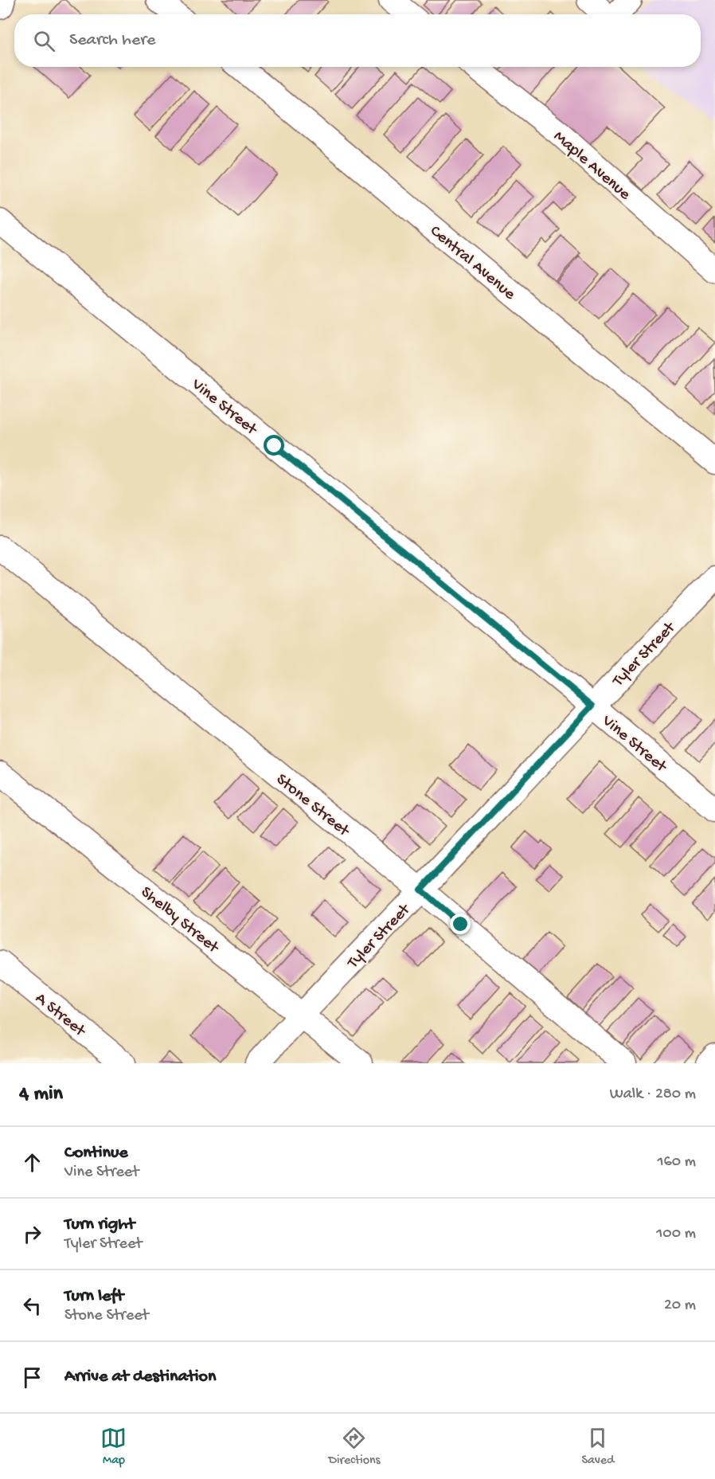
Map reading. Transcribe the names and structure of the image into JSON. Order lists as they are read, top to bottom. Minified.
{"streets":{"street":["Maple Avenue","Central Avenue","Vine Street","Tyler Street","Stone Street","Shelby Street","A Street"]},"crossings":[["Vine Street","Tyler Street"],["Tyler Street","Stone Street"],["Tyler Street","Shelby Street"]],"page":{"search":"Search here","heading":["4 min","Walk · 280 m"],"list":[["Continue","Vine Street","160 m"],["Turn right","Tyler Street","100 m"],["Turn left","Stone Street","20 m"],"Arrive at destination"],"nav":["Map","Directions","Saved"]}}
